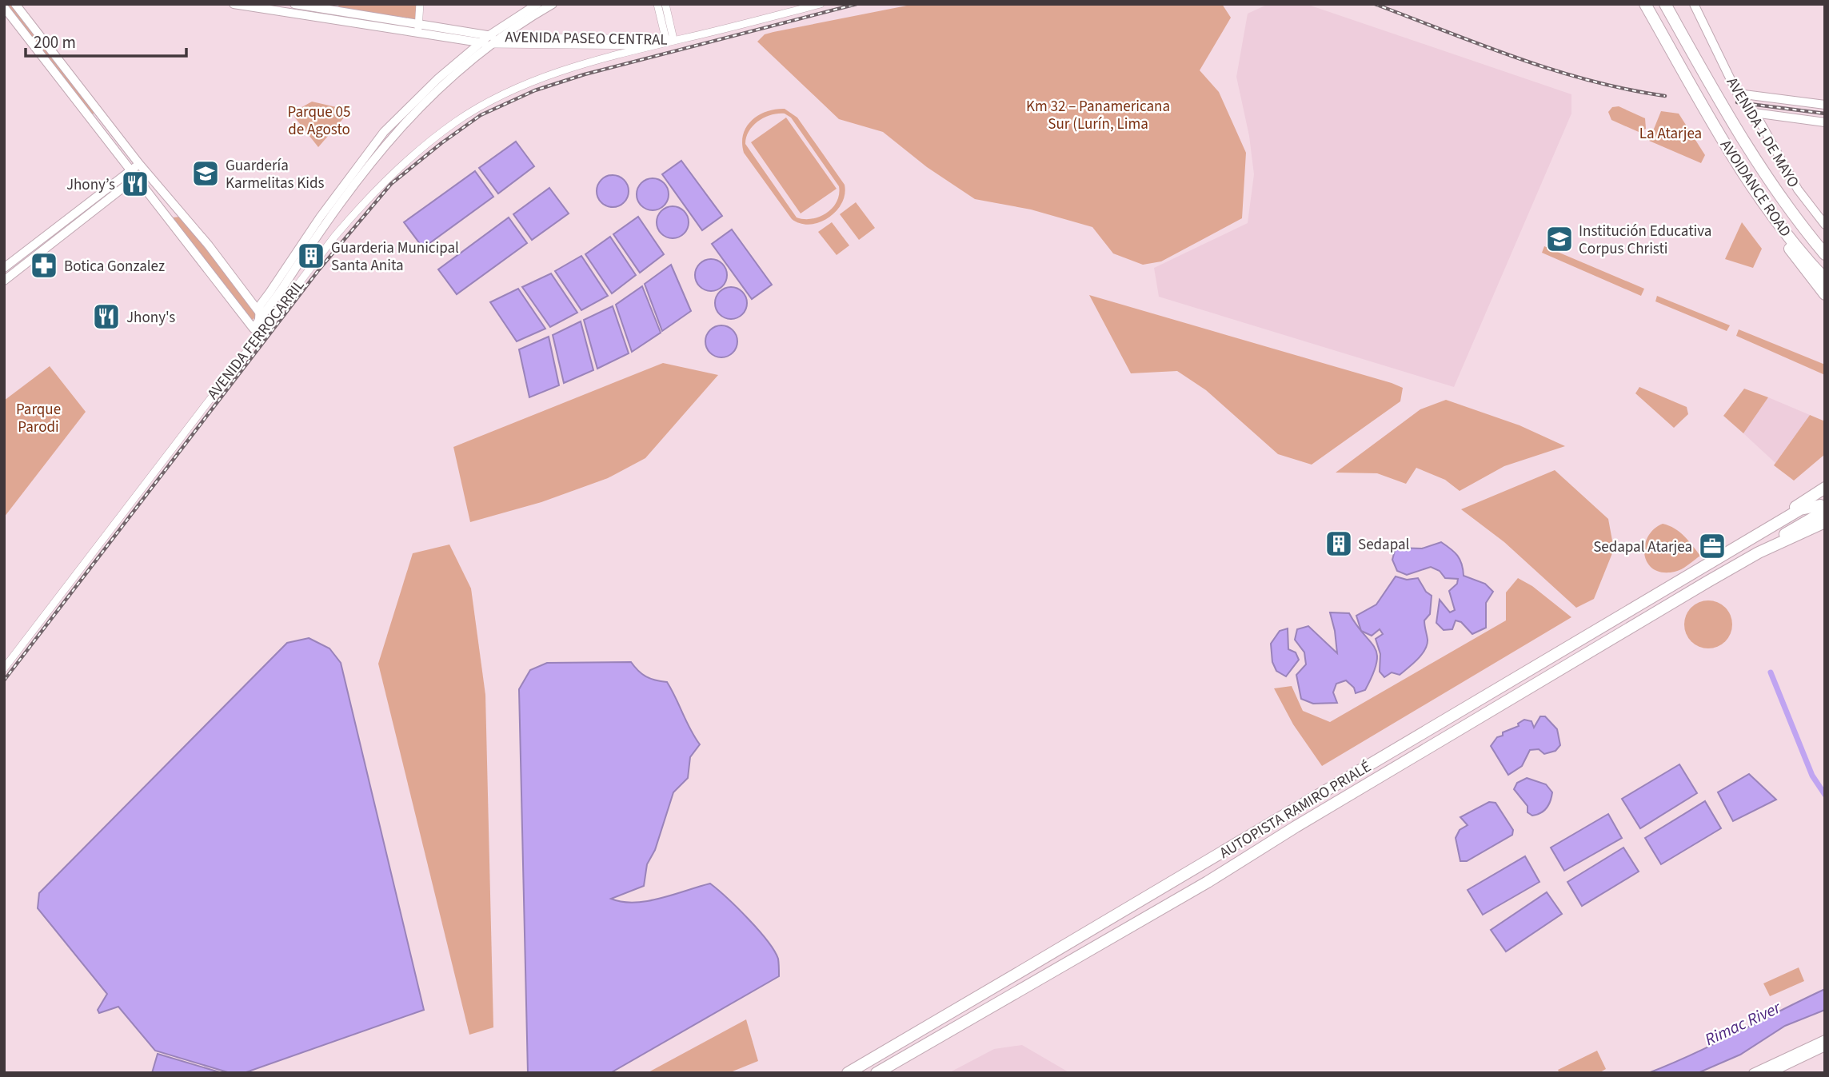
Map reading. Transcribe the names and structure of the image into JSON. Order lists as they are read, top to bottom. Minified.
{"streets":{"highway":["AVOIDANCE ROAD","AUTOPISTA RAMIRO PRIALÉ"],"main road":["AVENIDA PASEO CENTRAL","AVENIDA 1 DE MAYO"],"street":["AVENIDA FERROCARRIL"]},"crossings":[["AVENIDA PASEO CENTRAL","AVENIDA FERROCARRIL"]],"water":["Rimac River"],"parks":["Km 32 – Panamericana Sur (Lurín, Lima","Parque 05 de Agosto","La Atarjea","Parque Parodi"],"places":{"school or university":["Guardería Karmelitas Kids","Institución Educativa Corpus Christi"],"restaurant":["Jhony’s","Jhony's"],"building":["Guarderia Municipal Santa Anita","Sedapal"],"pharmacy":["Botica Gonzalez"],"office":["Sedapal Atarjea"]},"scale_bar":"200 m"}
